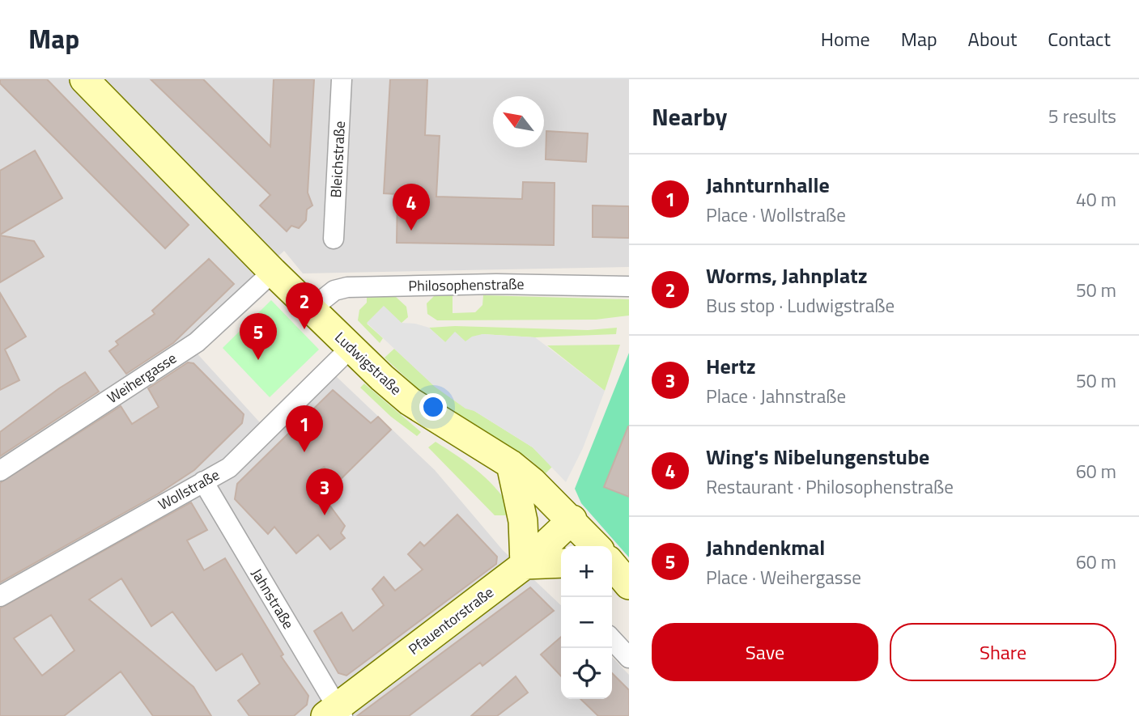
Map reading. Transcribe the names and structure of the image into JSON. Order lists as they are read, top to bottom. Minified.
{"streets":{"main road":["Ludwigstraße","Pfauentorstraße"],"street":["Bleichstraße","Philosophenstraße","Weihergasse","Wollstraße","Jahnstraße"]},"crossings":[["Philosophenstraße","Ludwigstraße"],["Ludwigstraße","Weihergasse"],["Ludwigstraße","Wollstraße"],["Ludwigstraße","Pfauentorstraße"],["Wollstraße","Jahnstraße"],["Jahnstraße","Pfauentorstraße"]],"north":"top left","page":{"header":"Map","nav":["Home","Map","About","Contact"],"heading":["Nearby","5 results"],"list":[{"mark":"1","name":"Jahnturnhalle","note":"Place · Wollstraße","value":"40 m"},{"mark":"2","name":"Worms, Jahnplatz","note":"Bus stop · Ludwigstraße","value":"50 m"},{"mark":"3","name":"Hertz","note":"Place · Jahnstraße","value":"50 m"},{"mark":"4","name":"Wing's Nibelungenstube","note":"Restaurant · Philosophenstraße","value":"60 m"},{"mark":"5","name":"Jahndenkmal","note":"Place · Weihergasse","value":"60 m"}],"pins":["4","2","5","1","3"],"map_buttons":["+","−"],"buttons":["Save","Share"]}}
